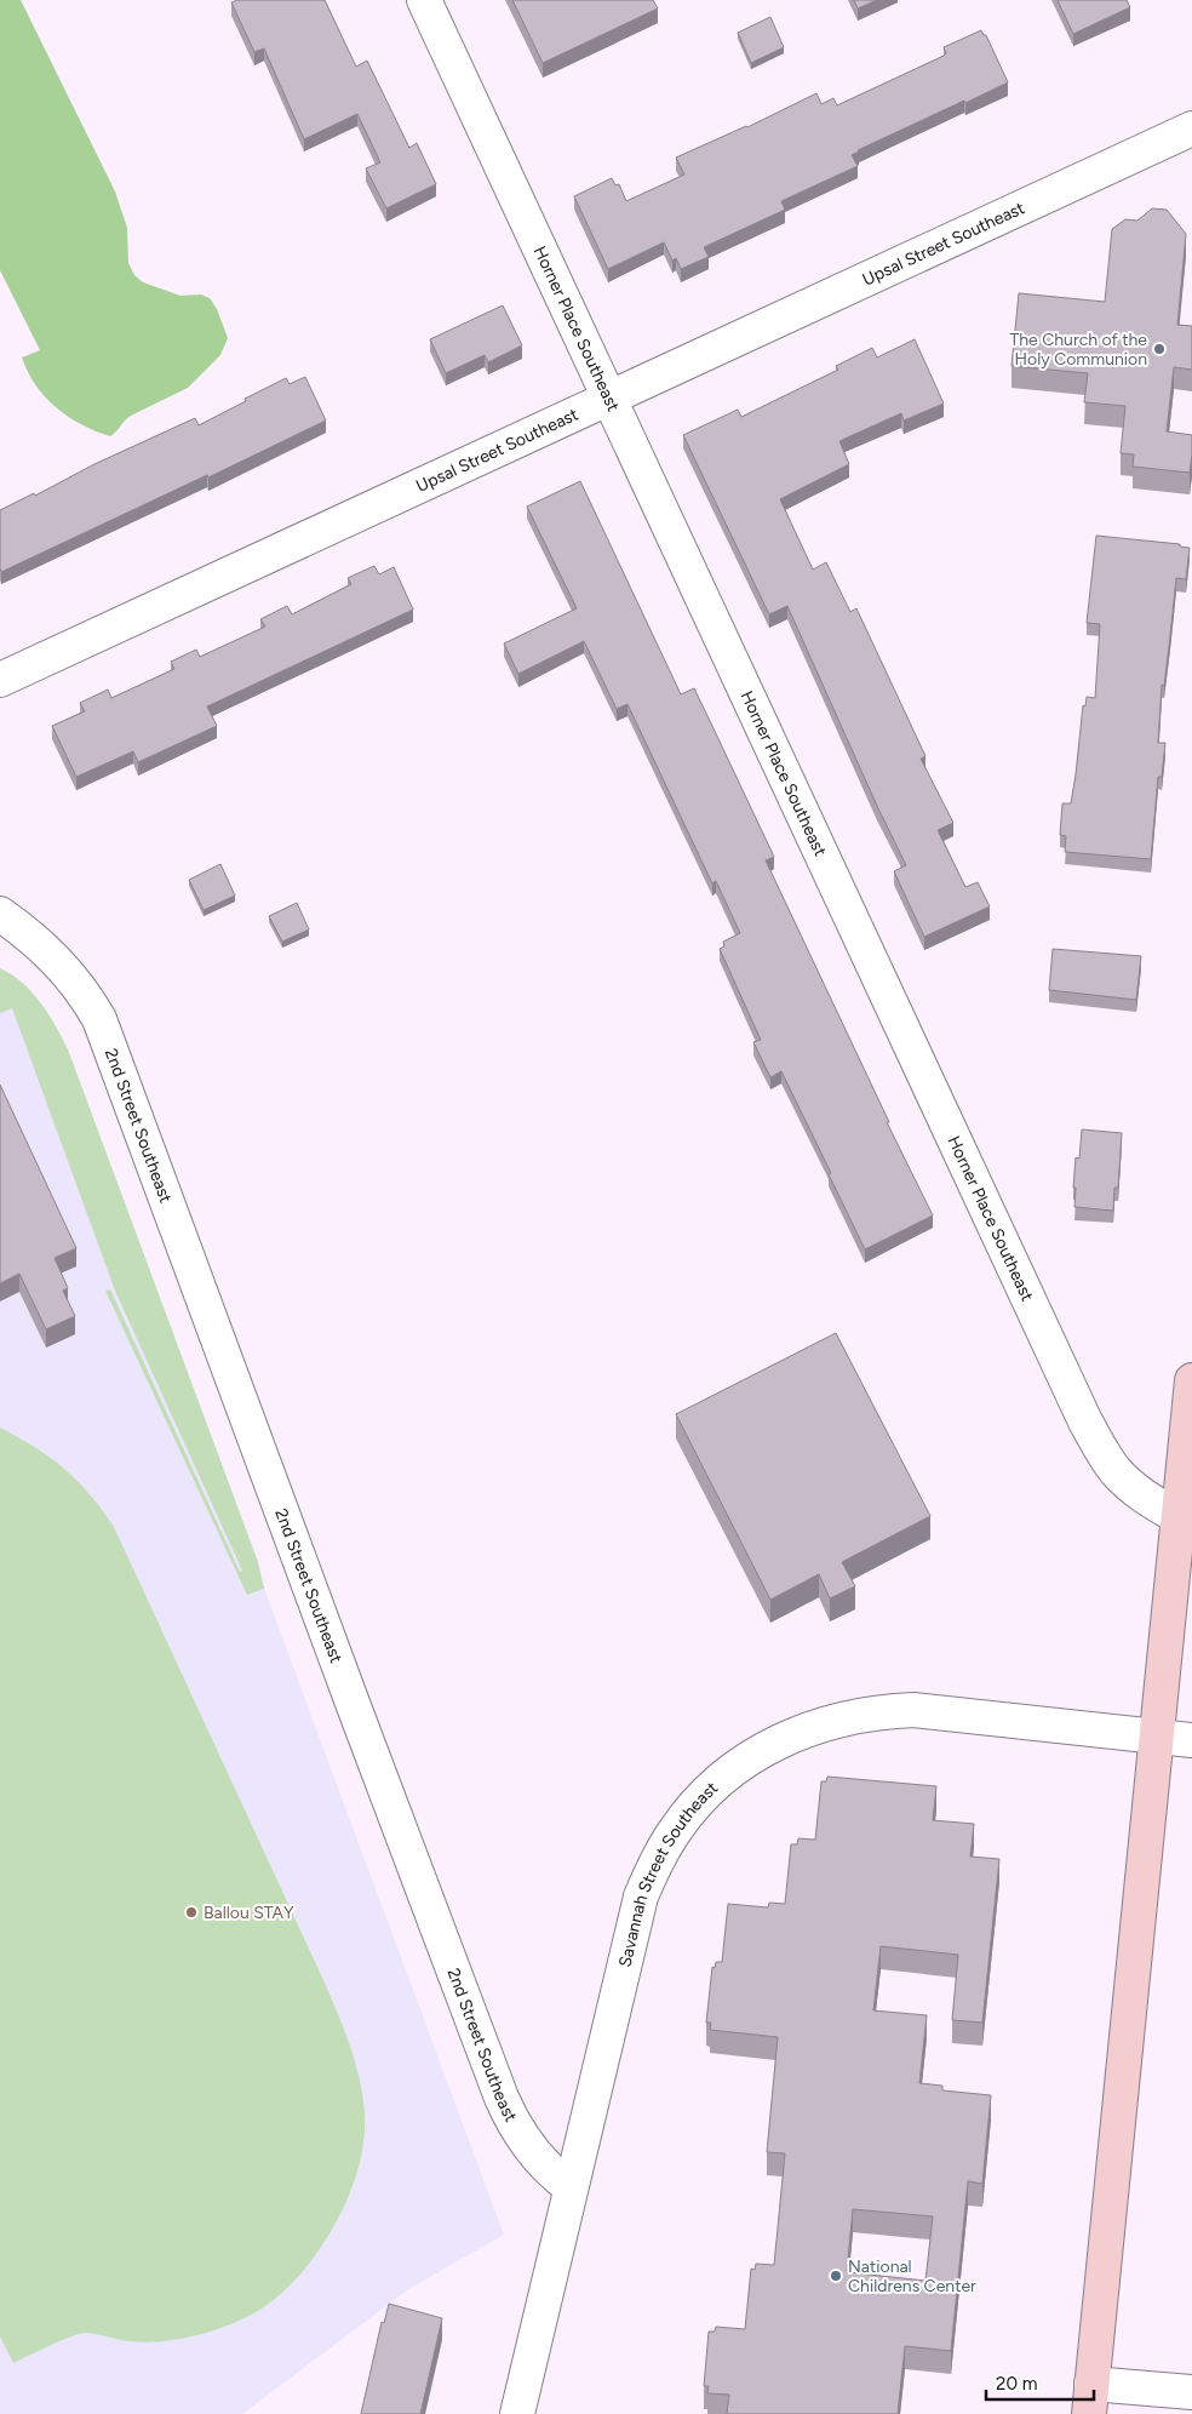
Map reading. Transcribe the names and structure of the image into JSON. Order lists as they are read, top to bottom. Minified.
{"streets":{"street":["Upsal Street Southeast","Horner Place Southeast","2nd Street Southeast","Savannah Street Southeast"]},"crossings":[["Upsal Street Southeast","Horner Place Southeast"],["2nd Street Southeast","Savannah Street Southeast"]],"places":["The Church of the Holy Communion","Ballou STAY","National Childrens Center"],"scale_bar":"20 m"}
